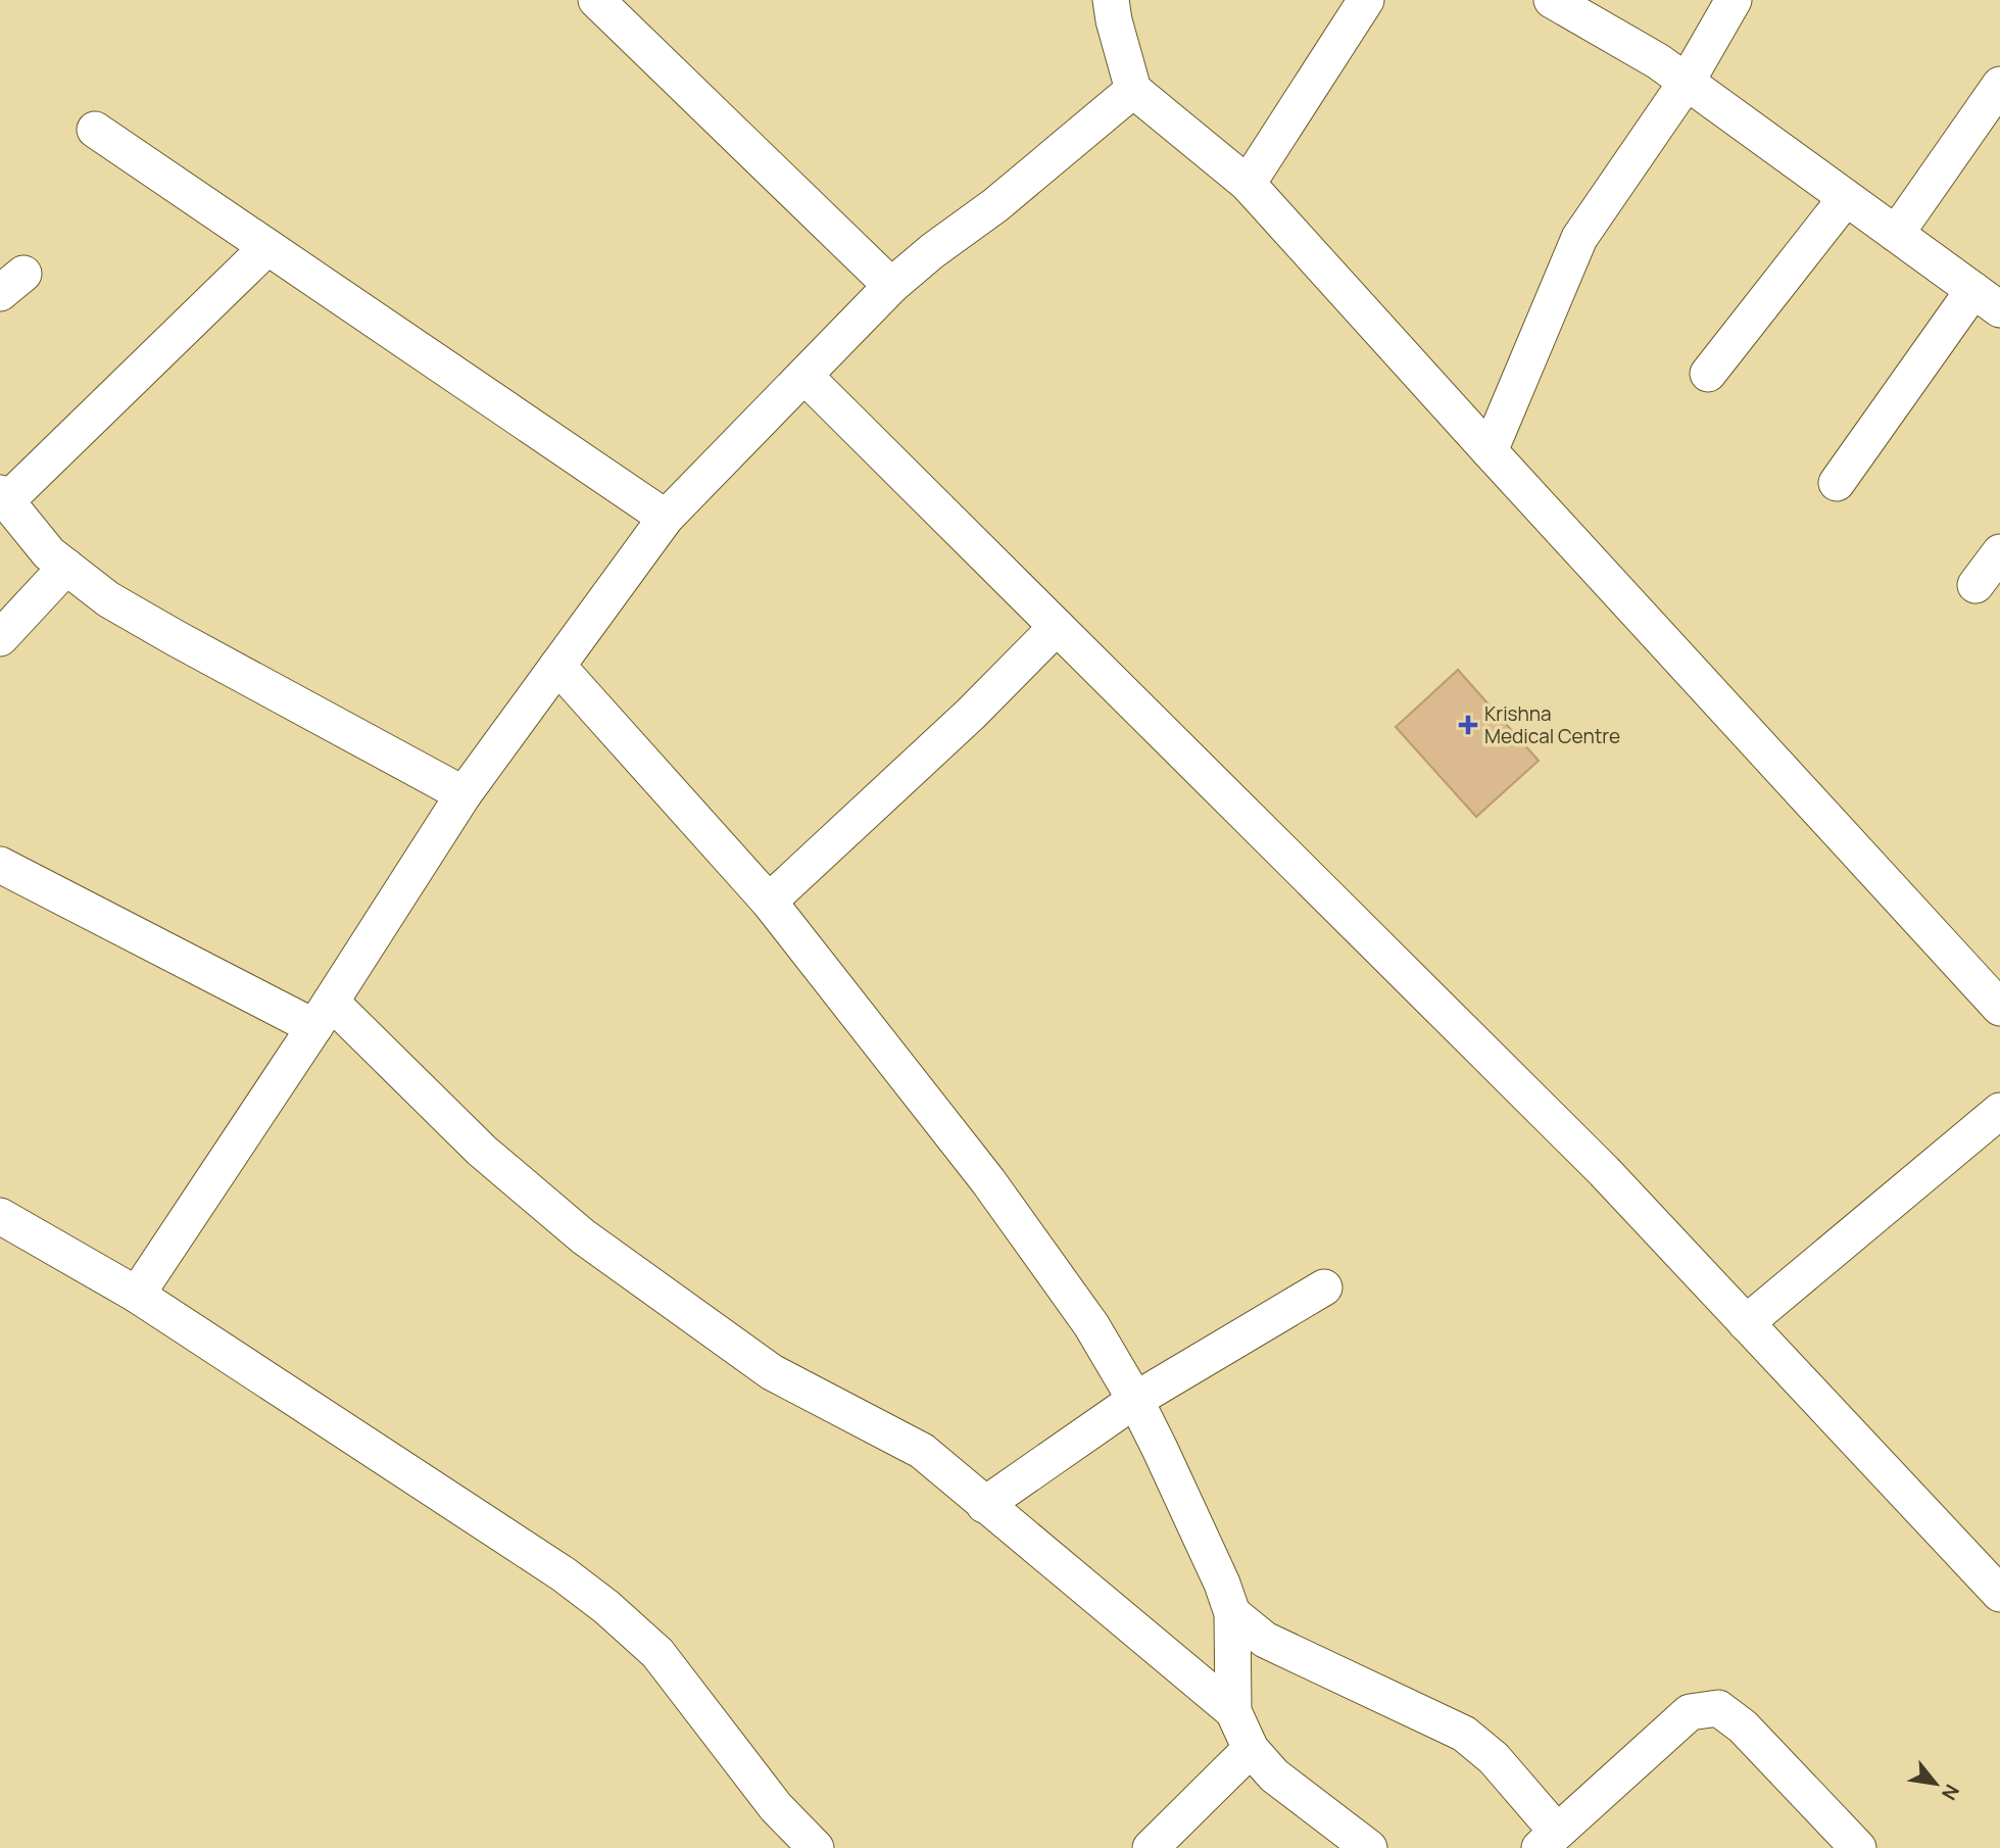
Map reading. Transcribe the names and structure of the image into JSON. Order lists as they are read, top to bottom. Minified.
{"places":{"health":["Krishna Medical Centre"]},"north":"bottom right"}
